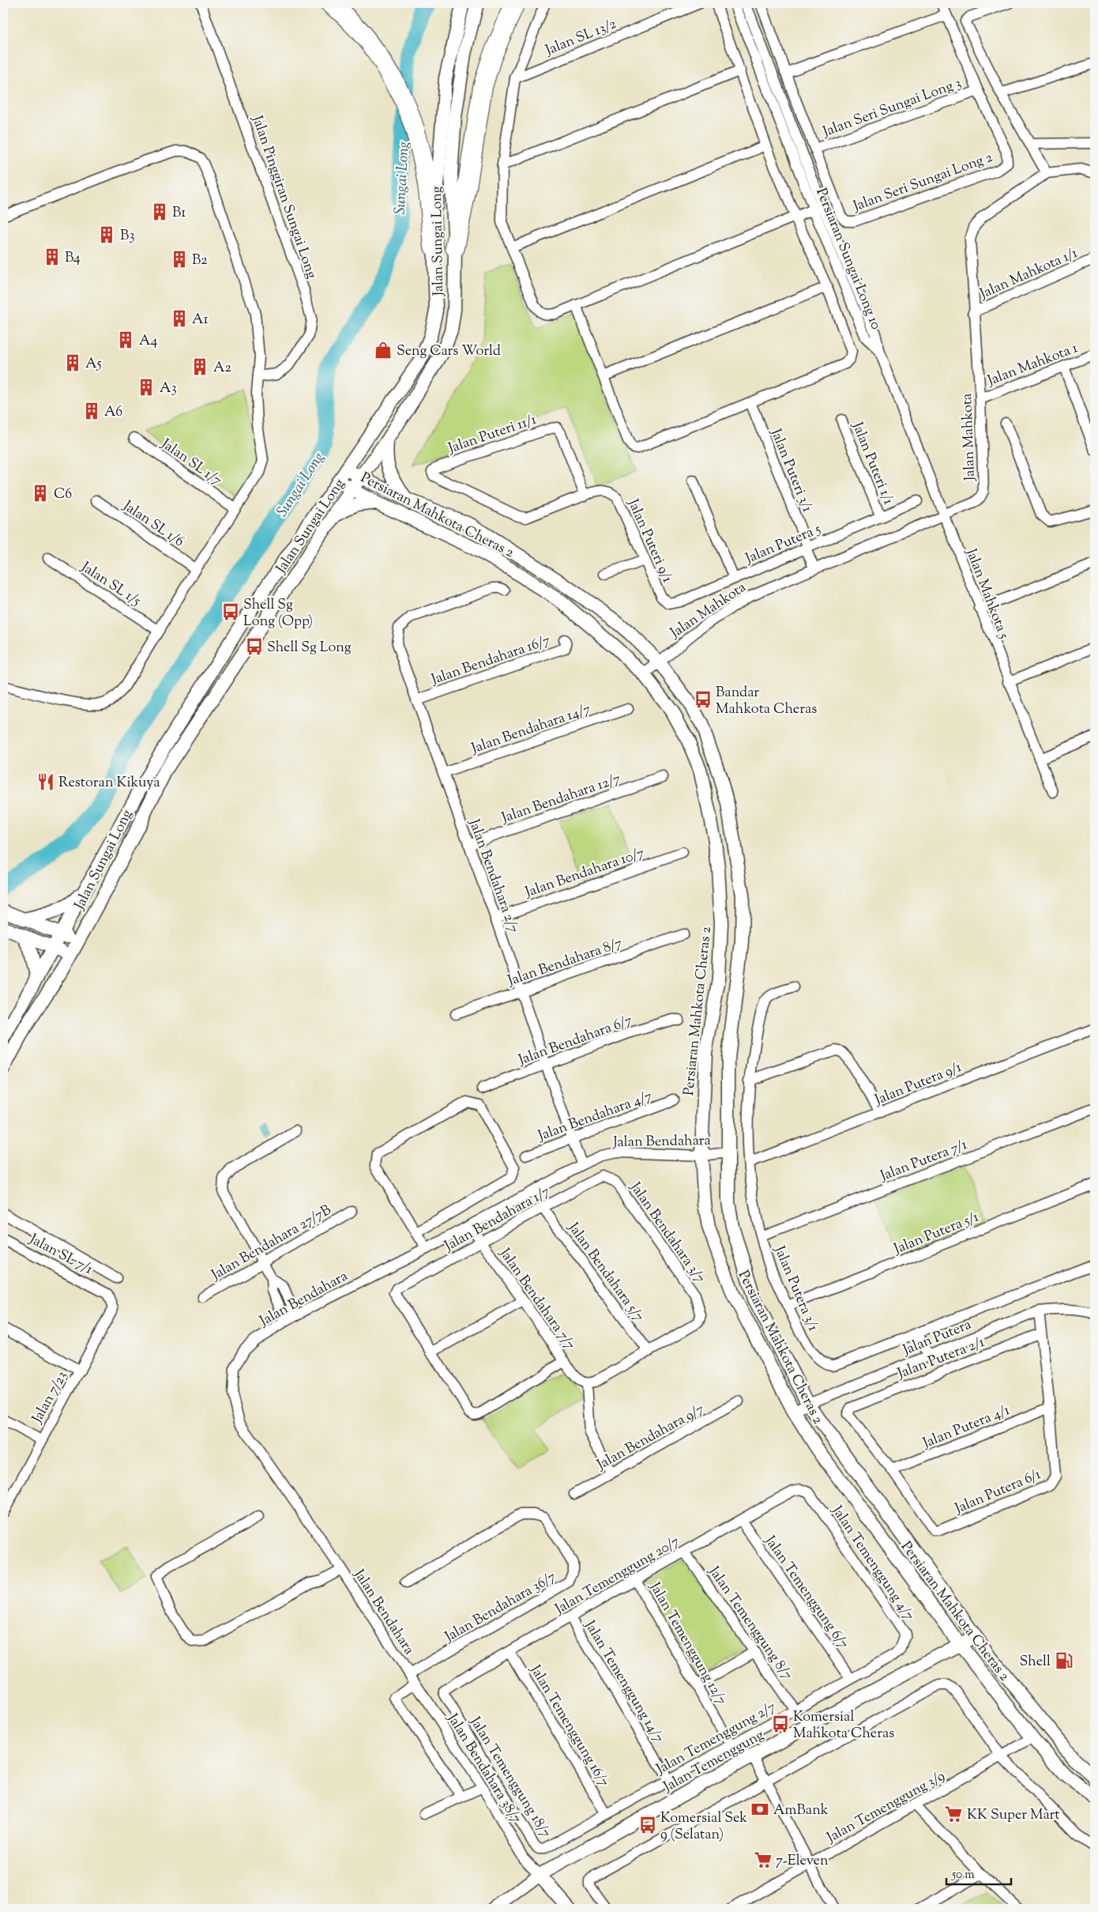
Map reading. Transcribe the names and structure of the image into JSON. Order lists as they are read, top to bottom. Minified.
{"streets":{"street":["Jalan SL 13/2","Jalan Seri Sungai Long 3","Jalan Seri Sungai Long 2","Jalan Pinggiran Sungai Long","Jalan Sungai Long","Persiaran Sungai Long 10","Jalan Mahkota 1/1","Jalan Mahkota 1","Jalan Puteri 11/1","Jalan Mahkota","Jalan SL 1/7","Jalan Puteri 1/1","Jalan Puteri 3/1","Persiaran Mahkota Cheras 2","Jalan SL 1/6","Jalan Puteri 9/1","Jalan Putera 5","Jalan SL 1/5","Jalan Mahkota 5","Jalan Bendahara 16/7","Jalan Bendahara 14/7","Jalan Bendahara 12/7","Jalan Bendahara 10/7","Jalan Bendahara 2/7","Jalan Bendahara 8/7","Jalan Bendahara 6/7","Jalan Putera 9/1","Jalan Bendahara 4/7","Jalan Bendahara","Jalan Putera 7/1","Jalan Bendahara 1/7","Jalan Bendahara 3/7","Jalan Putera 5/1","Jalan Bendahara 27/7B","Jalan SL 7/1","Jalan Bendahara 5/7","Jalan Putera 3/1","Jalan Bendahara 7/7","Jalan Putera","Jalan Putera 2/1","Jalan 7/23","Jalan Putera 4/1","Jalan Bendahara 9/7","Jalan Putera 6/1","Jalan Temenggung 4/7","Jalan Temenggung 20/7","Jalan Temenggung 6/7","Jalan Bendahara 36/7","Jalan Temenggung 8/7","Jalan Temenggung 12/7","Jalan Temenggung 14/7","Jalan Temenggung 16/7","Jalan Temenggung 2/7","Jalan Temenggung","Jalan Bendahara 38/7","Jalan Temenggung 18/7","Jalan Temenggung 3/9"]},"crossings":[["Jalan Seri Sungai Long 3","Jalan Seri Sungai Long 2"],["Jalan Sungai Long","Persiaran Mahkota Cheras 2"],["Persiaran Sungai Long 10","Jalan Mahkota"],["Persiaran Sungai Long 10","Jalan Mahkota 5"],["Jalan Mahkota 1/1","Jalan Mahkota"],["Jalan Mahkota 1","Jalan Mahkota"],["Jalan Puteri 11/1","Jalan Puteri 9/1"],["Jalan Mahkota","Jalan Puteri 3/1"],["Jalan Mahkota","Persiaran Mahkota Cheras 2"],["Jalan Mahkota","Jalan Mahkota 5"],["Jalan Puteri 1/1","Jalan Putera 5"],["Jalan Puteri 3/1","Jalan Putera 5"],["Persiaran Mahkota Cheras 2","Jalan Bendahara"],["Persiaran Mahkota Cheras 2","Jalan Putera"],["Persiaran Mahkota Cheras 2","Jalan Temenggung"],["Persiaran Mahkota Cheras 2","Jalan Temenggung 3/9"],["Jalan Puteri 9/1","Jalan Putera 5"],["Jalan Bendahara 16/7","Jalan Bendahara 2/7"],["Jalan Bendahara 14/7","Jalan Bendahara 2/7"],["Jalan Bendahara 12/7","Jalan Bendahara 2/7"],["Jalan Bendahara 10/7","Jalan Bendahara 2/7"],["Jalan Bendahara 2/7","Jalan Bendahara 8/7"],["Jalan Bendahara 2/7","Jalan Bendahara 6/7"],["Jalan Bendahara 2/7","Jalan Bendahara 4/7"],["Jalan Bendahara 2/7","Jalan Bendahara"],["Jalan Putera 9/1","Jalan Putera 3/1"],["Jalan Bendahara","Jalan Bendahara 7/7"],["Jalan Bendahara","Jalan Bendahara 36/7"],["Jalan Bendahara","Jalan Bendahara 38/7"],["Jalan Putera 7/1","Jalan Putera 3/1"],["Jalan Bendahara 1/7","Jalan Bendahara 3/7"],["Jalan Bendahara 1/7","Jalan Bendahara 5/7"],["Jalan Bendahara 1/7","Jalan Bendahara 7/7"],["Jalan Bendahara 3/7","Jalan Bendahara 5/7"],["Jalan Putera 5/1","Jalan Putera 3/1"],["Jalan SL 7/1","Jalan 7/23"],["Jalan Putera","Jalan Putera 6/1"],["Jalan Putera 2/1","Jalan Putera 6/1"],["Jalan Putera 4/1","Jalan Putera 6/1"],["Jalan Temenggung 4/7","Jalan Temenggung 20/7"],["Jalan Temenggung 4/7","Jalan Temenggung 2/7"],["Jalan Temenggung 20/7","Jalan Temenggung 6/7"],["Jalan Temenggung 20/7","Jalan Temenggung 8/7"],["Jalan Temenggung 20/7","Jalan Temenggung 12/7"],["Jalan Temenggung 20/7","Jalan Temenggung 14/7"],["Jalan Temenggung 20/7","Jalan Temenggung 16/7"],["Jalan Temenggung 20/7","Jalan Temenggung 18/7"],["Jalan Temenggung 6/7","Jalan Temenggung 2/7"],["Jalan Bendahara 36/7","Jalan Bendahara 38/7"],["Jalan Temenggung 8/7","Jalan Temenggung 2/7"],["Jalan Temenggung 12/7","Jalan Temenggung 2/7"],["Jalan Temenggung 12/7","Jalan Temenggung"],["Jalan Temenggung 14/7","Jalan Temenggung 2/7"],["Jalan Temenggung 16/7","Jalan Temenggung 2/7"],["Jalan Temenggung 2/7","Jalan Temenggung 18/7"],["Jalan Temenggung","Jalan Bendahara 38/7"]],"water":["Sungai Long"],"places":{"building":["B1","B3","B4","B2","A1","A4","A5","A2","A3","A6","C6"],"shop":["Seng Cars World"],"bus stop":["Shell Sg Long (Opp)","Shell Sg Long","Bandar Mahkota Cheras","Komersial Mahkota Cheras","Komersial Sek 9 (Selatan)"],"restaurant":["Restoran Kikuya"],"fuel station":["Shell"],"bank":["AmBank"],"supermarket":["KK Super Mart","7-Eleven"]},"scale_bar":"50 m"}
